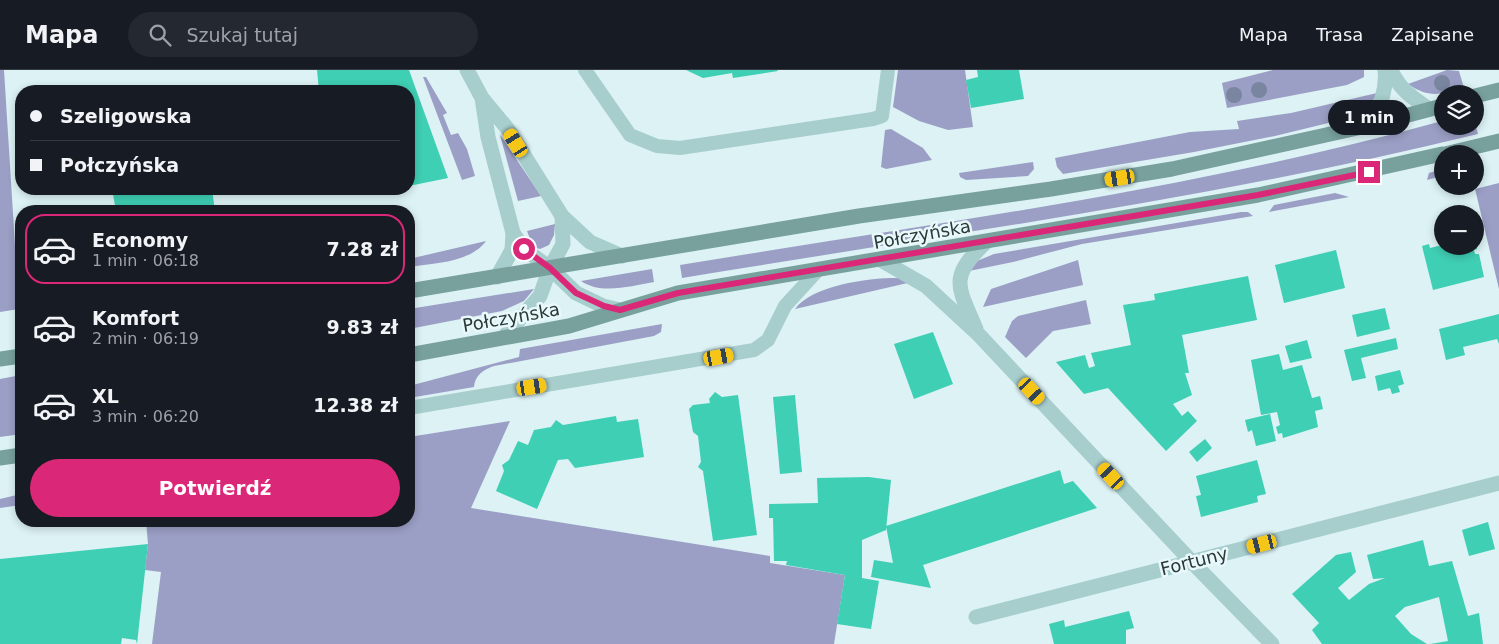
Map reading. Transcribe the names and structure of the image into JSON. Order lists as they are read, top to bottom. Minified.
{"streets":{"main road":["Połczyńska"],"street":["Fortuny"]},"page":{"header":"Mapa","search":"Szukaj tutaj","nav":["Mapa","Trasa","Zapisane"],"map_buttons":["+","−"],"banner":["Szeligowska","Połczyńska"],"bubble":"1 min","list":[{"name":"Economy","note":"1 min · 06:18","value":"7.28 zł"},{"name":"Komfort","note":"2 min · 06:19","value":"9.83 zł"},{"name":"XL","note":"3 min · 06:20","value":"12.38 zł"}],"buttons":"Potwierdź"}}
